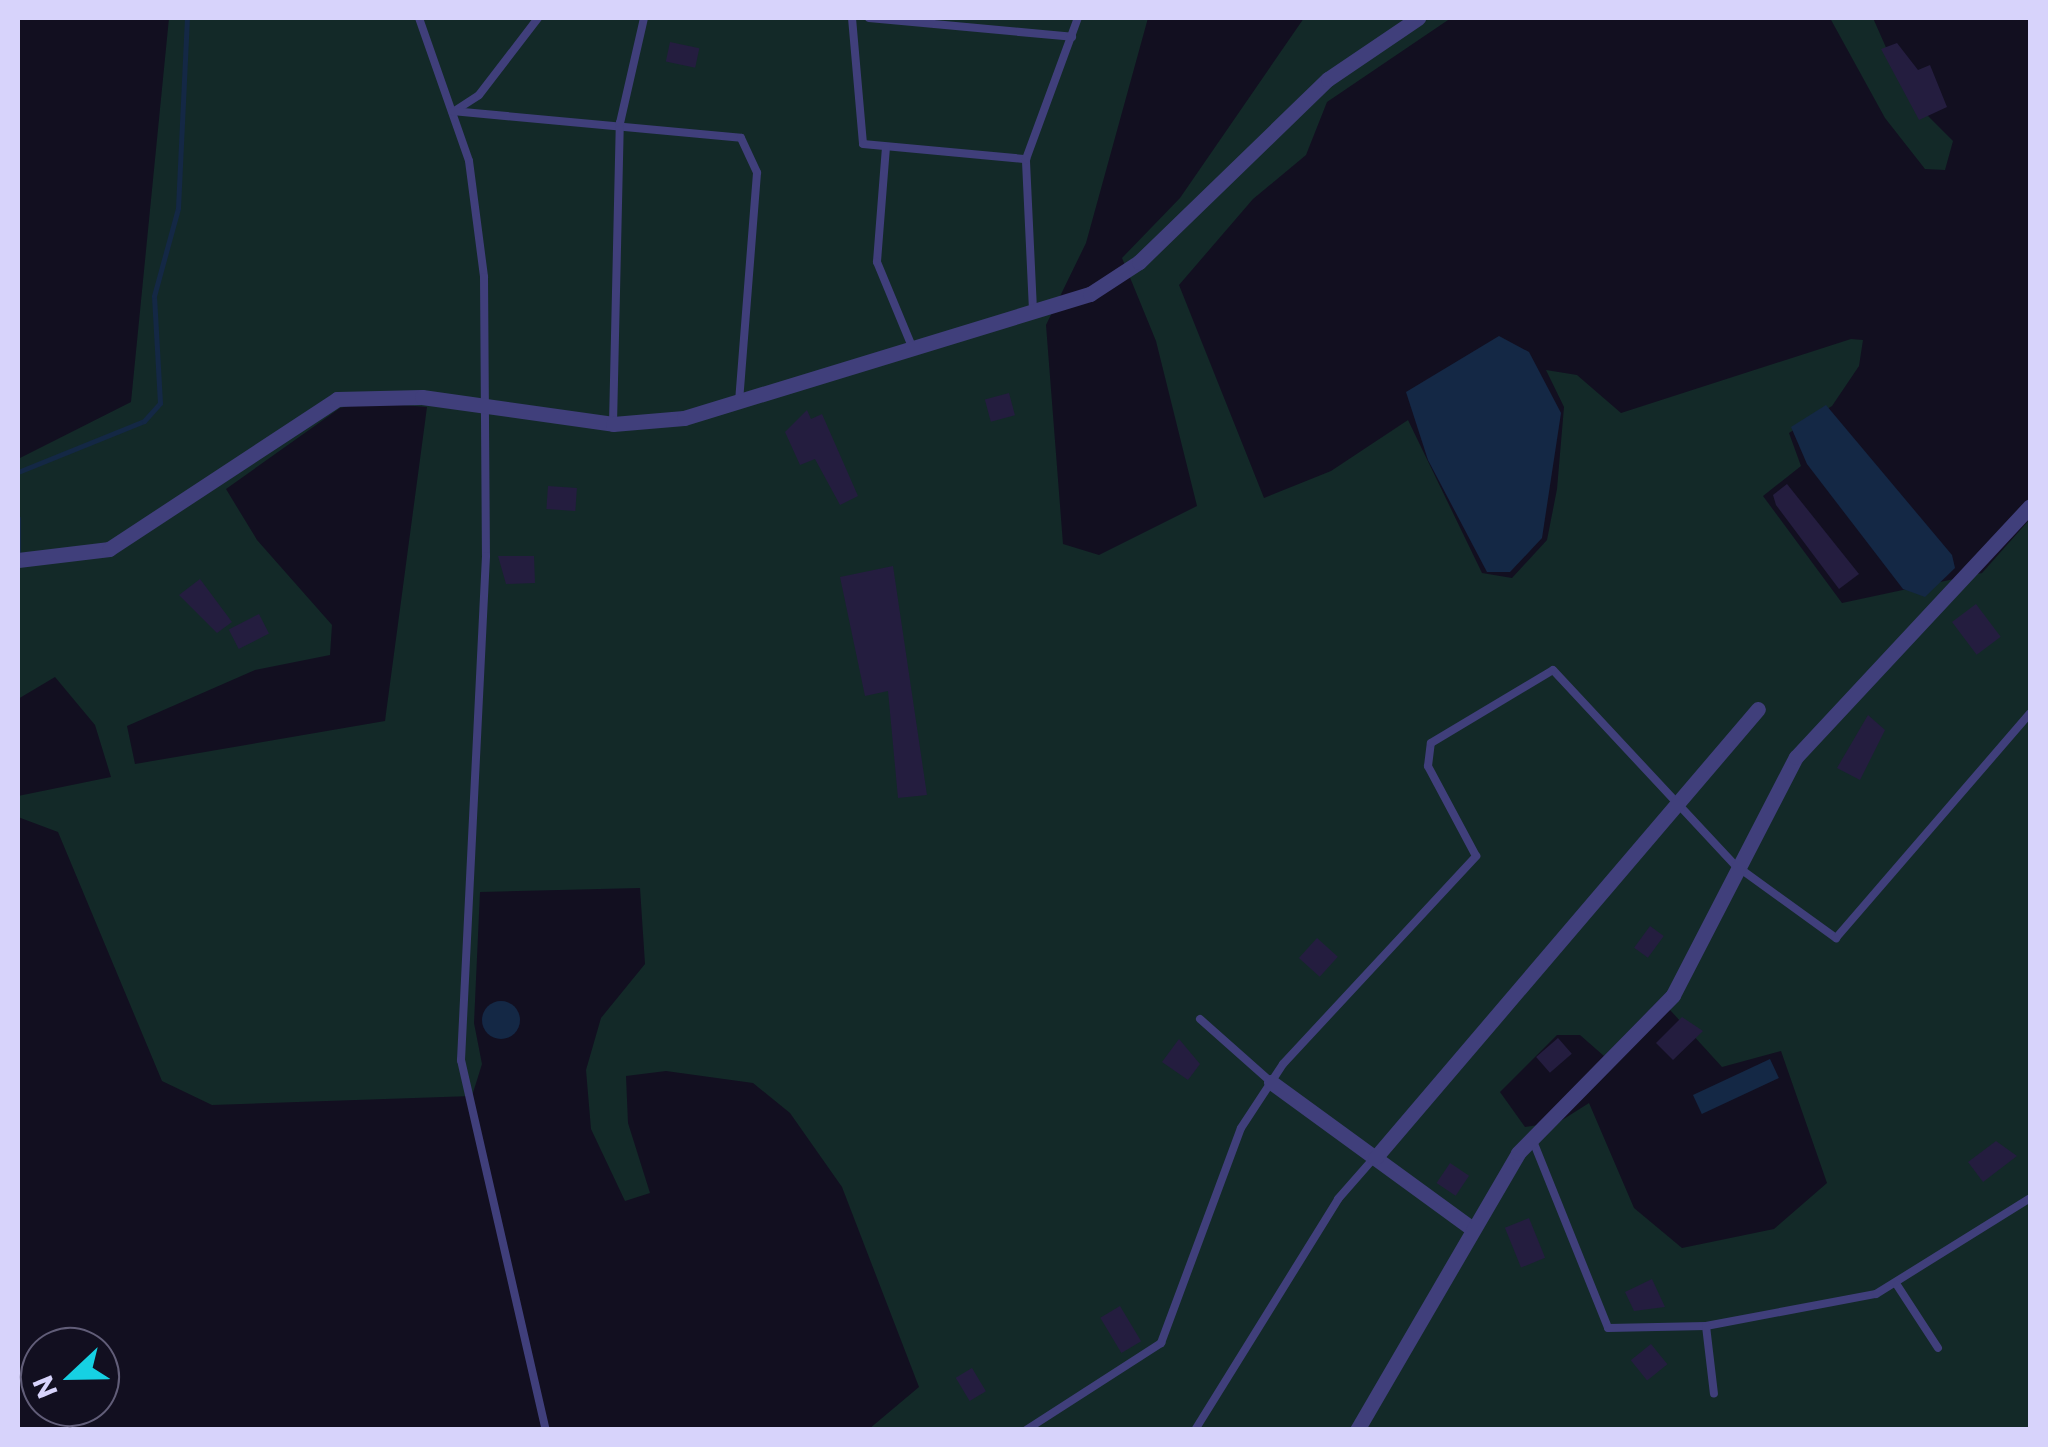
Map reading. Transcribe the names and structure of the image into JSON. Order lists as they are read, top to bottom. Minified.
{"north":"left"}
